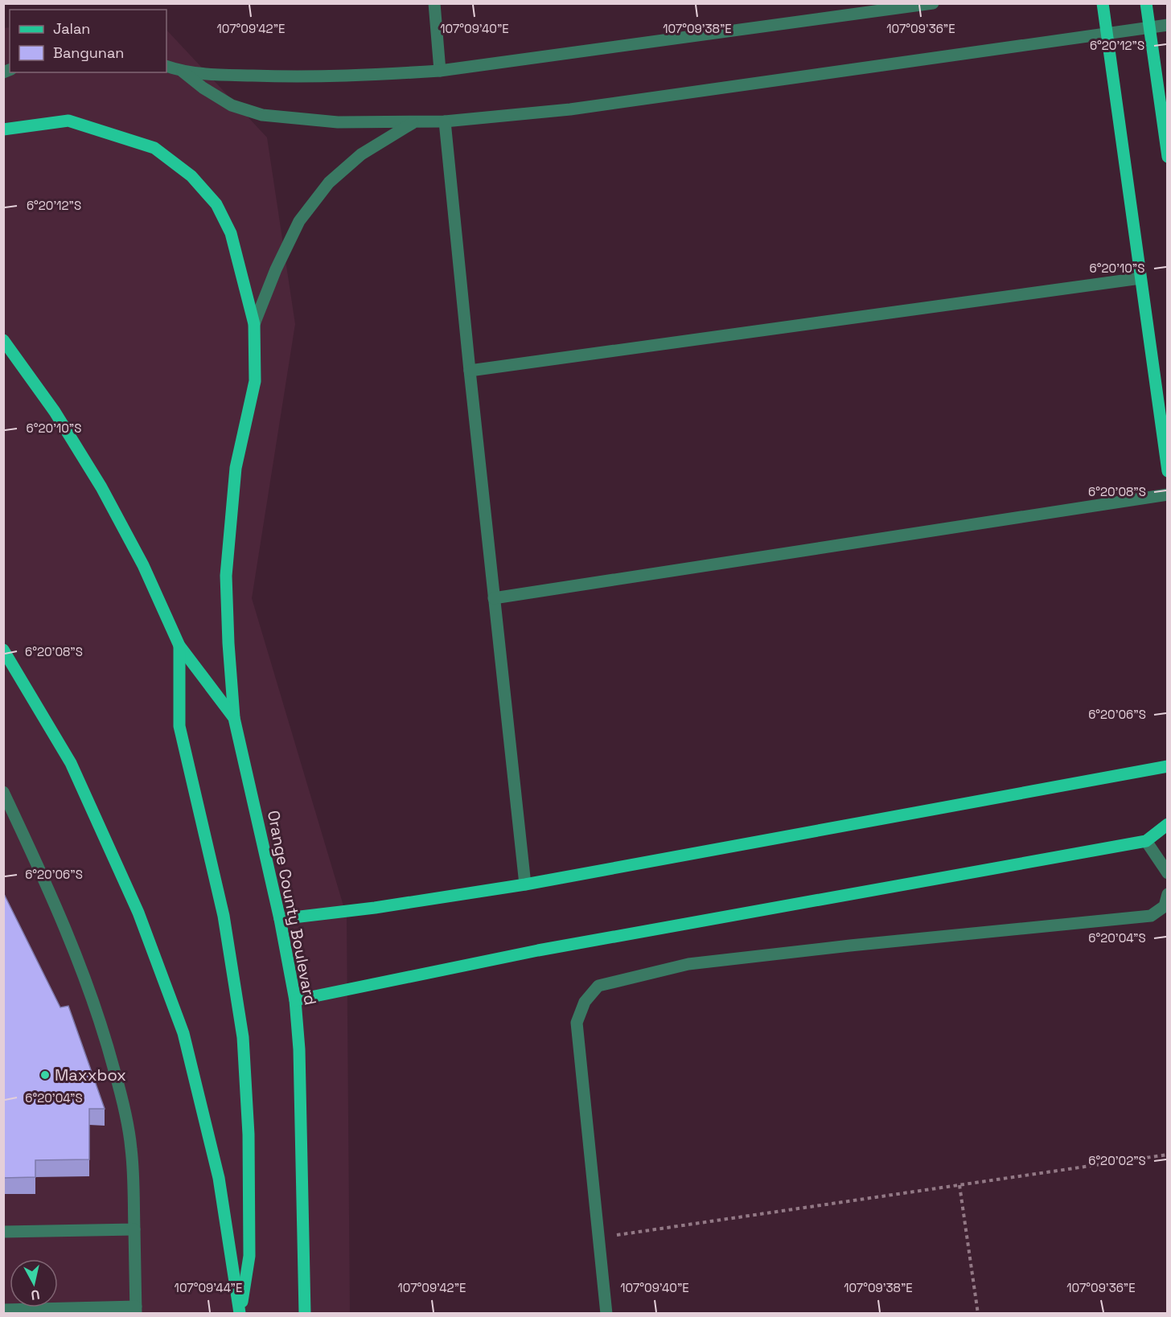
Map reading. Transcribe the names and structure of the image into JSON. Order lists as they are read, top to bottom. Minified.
{"streets":{"main road":["Orange County Boulevard"]},"places":["Maxxbox"],"legend":["Jalan","Bangunan"],"north":"bottom","coordinates":["107°09'42\"E","107°09'40\"E","107°09'38\"E","107°09'36\"E","6°20'12\"S","6°20'10\"S","6°20'08\"S","6°20'06\"S","6°20'04\"S","6°20'02\"S","107°09'44\"E"]}
